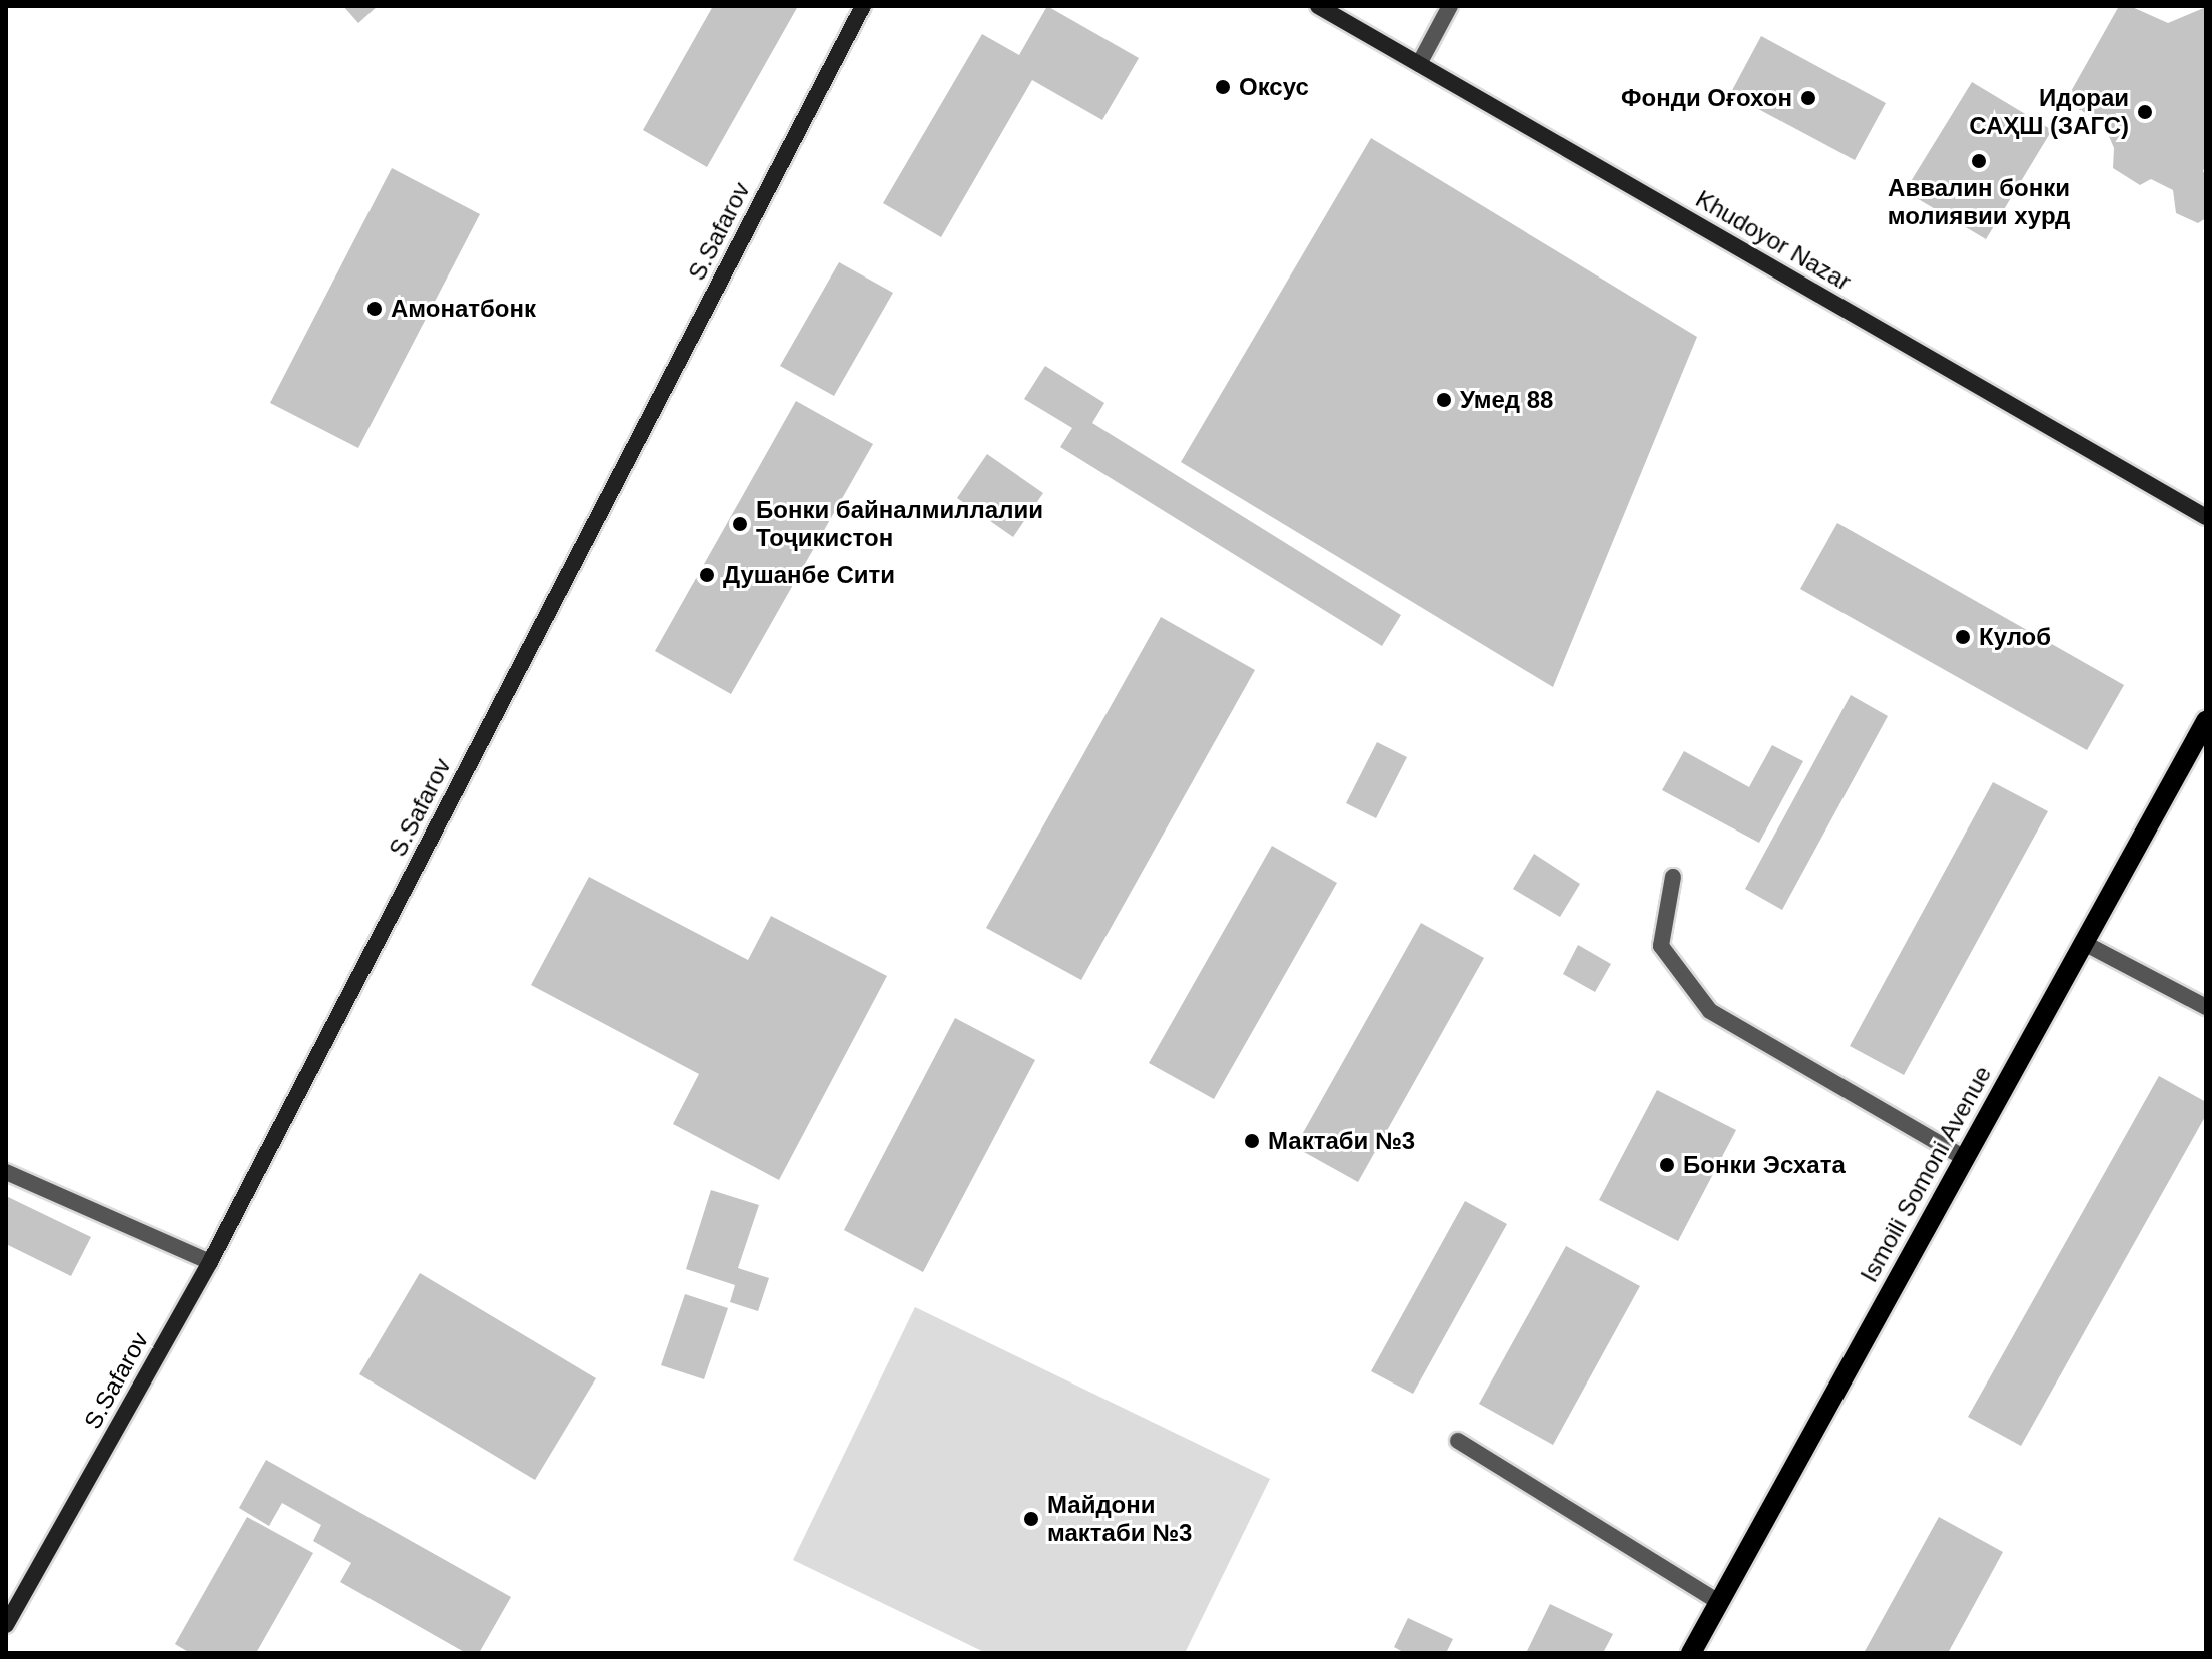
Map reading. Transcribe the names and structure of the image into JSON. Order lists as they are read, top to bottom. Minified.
{"streets":{"main road":["Ismoili Somoni Avenue"],"street":["S.Safarov","Khudoyor Nazar"]},"places":["Оксус","Фонди Оғохон","Идораи САҲШ (ЗАГС)","Аввалин бонки молиявии хурд","Амонатбонк","Умед 88","Бонки байналмиллалии Тоҷикистон","Душанбе Сити","Кулоб","Мактаби №3","Бонки Эсхата","Майдони мактаби №3"]}
